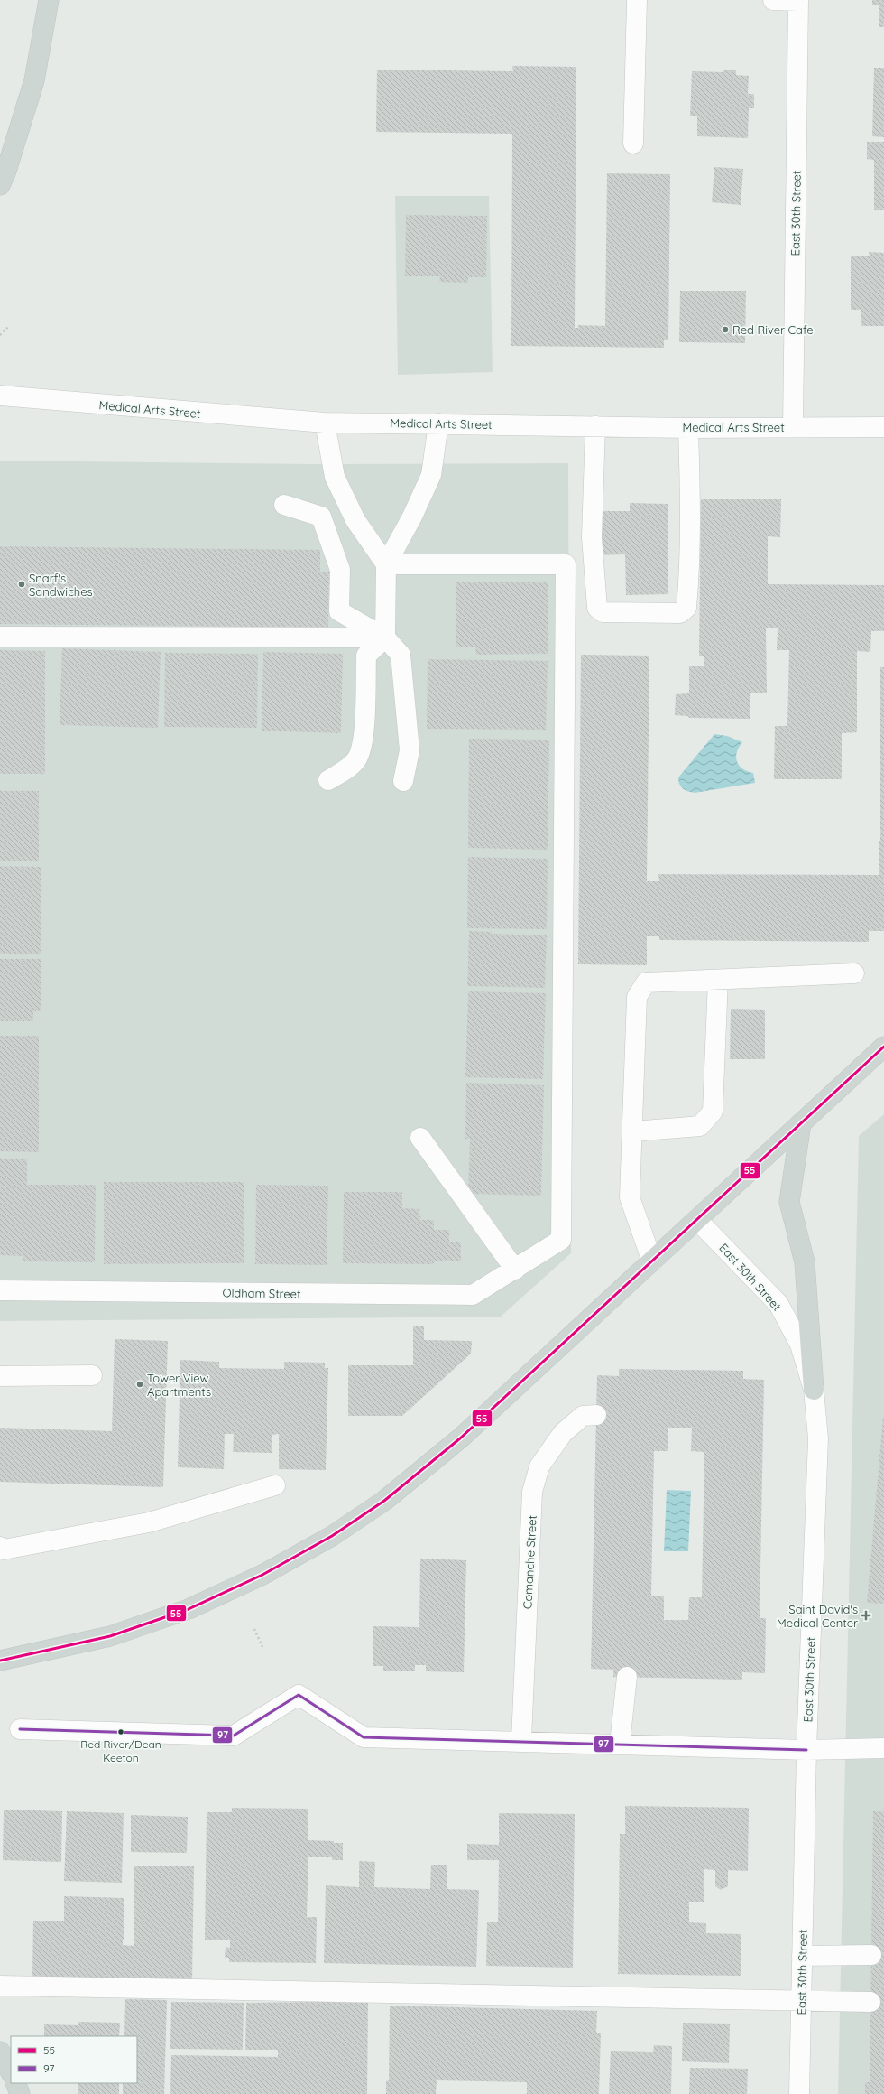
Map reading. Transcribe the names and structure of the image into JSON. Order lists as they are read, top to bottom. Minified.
{"streets":{"street":["East 30th Street","Medical Arts Street","Oldham Street","Comanche Street"]},"crossings":[["East 30th Street","Medical Arts Street"]],"places":{"other":["Red River Cafe","Snarf's Sandwiches","Tower View Apartments","Red River/Dean Keeton"],"health":["Saint David's Medical Center"]},"lines":["transit line 55","transit line 97"],"legend":["55","97"]}
